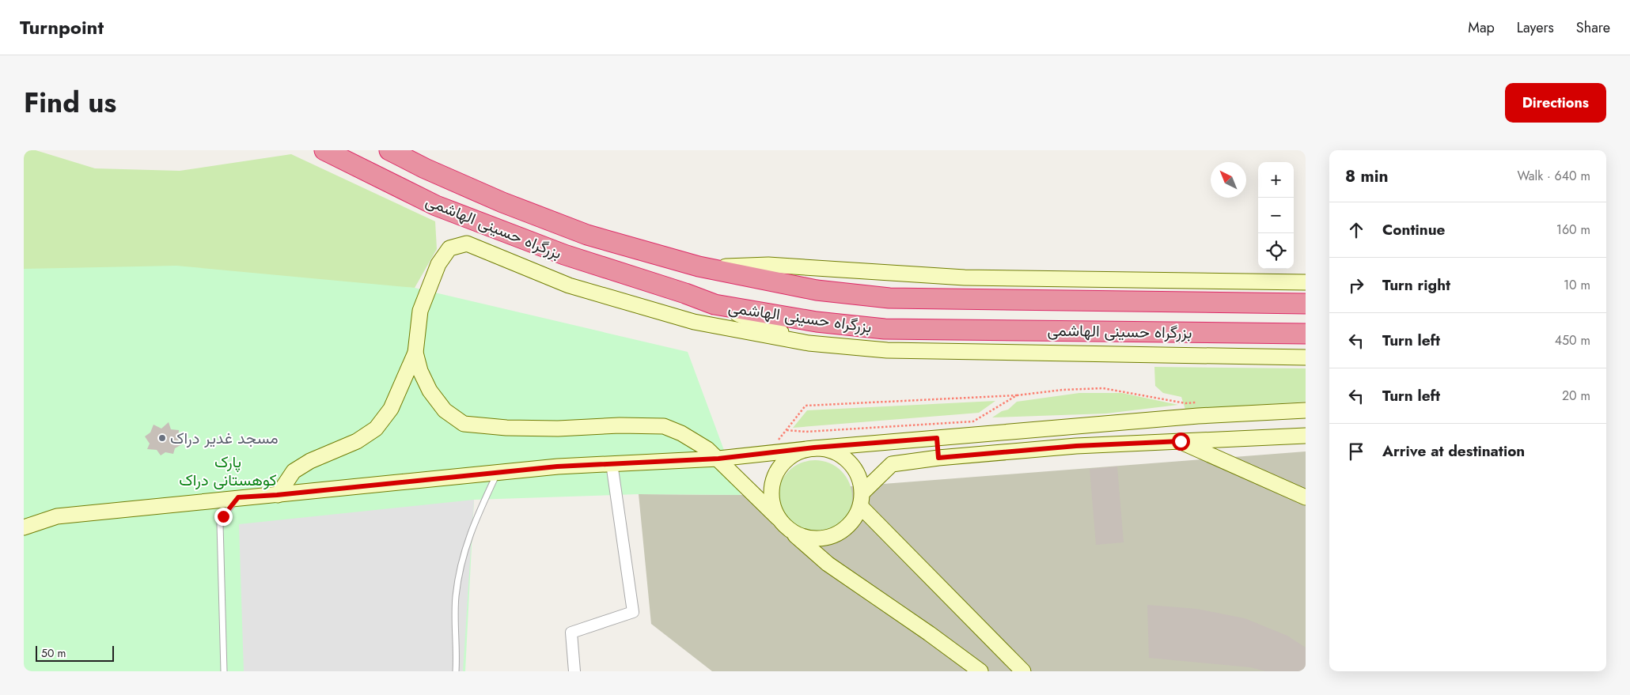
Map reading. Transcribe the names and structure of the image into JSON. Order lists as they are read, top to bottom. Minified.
{"streets":{"highway":["بزرگراه حسینی الهاشمی"]},"parks":["پارک کوهستانی دراک"],"places":["مسجد غدیر دراک"],"scale_bar":"50 m","north":"top left","page":{"header":"Turnpoint","nav":["Map","Layers","Share"],"title":"Find us","buttons":"Directions","heading":["8 min","Walk · 640 m"],"map_buttons":["+","−"],"list":[["Continue","160 m"],["Turn right","10 m"],["Turn left","450 m"],["Turn left","20 m"],"Arrive at destination"],"scale":"50 m"}}
